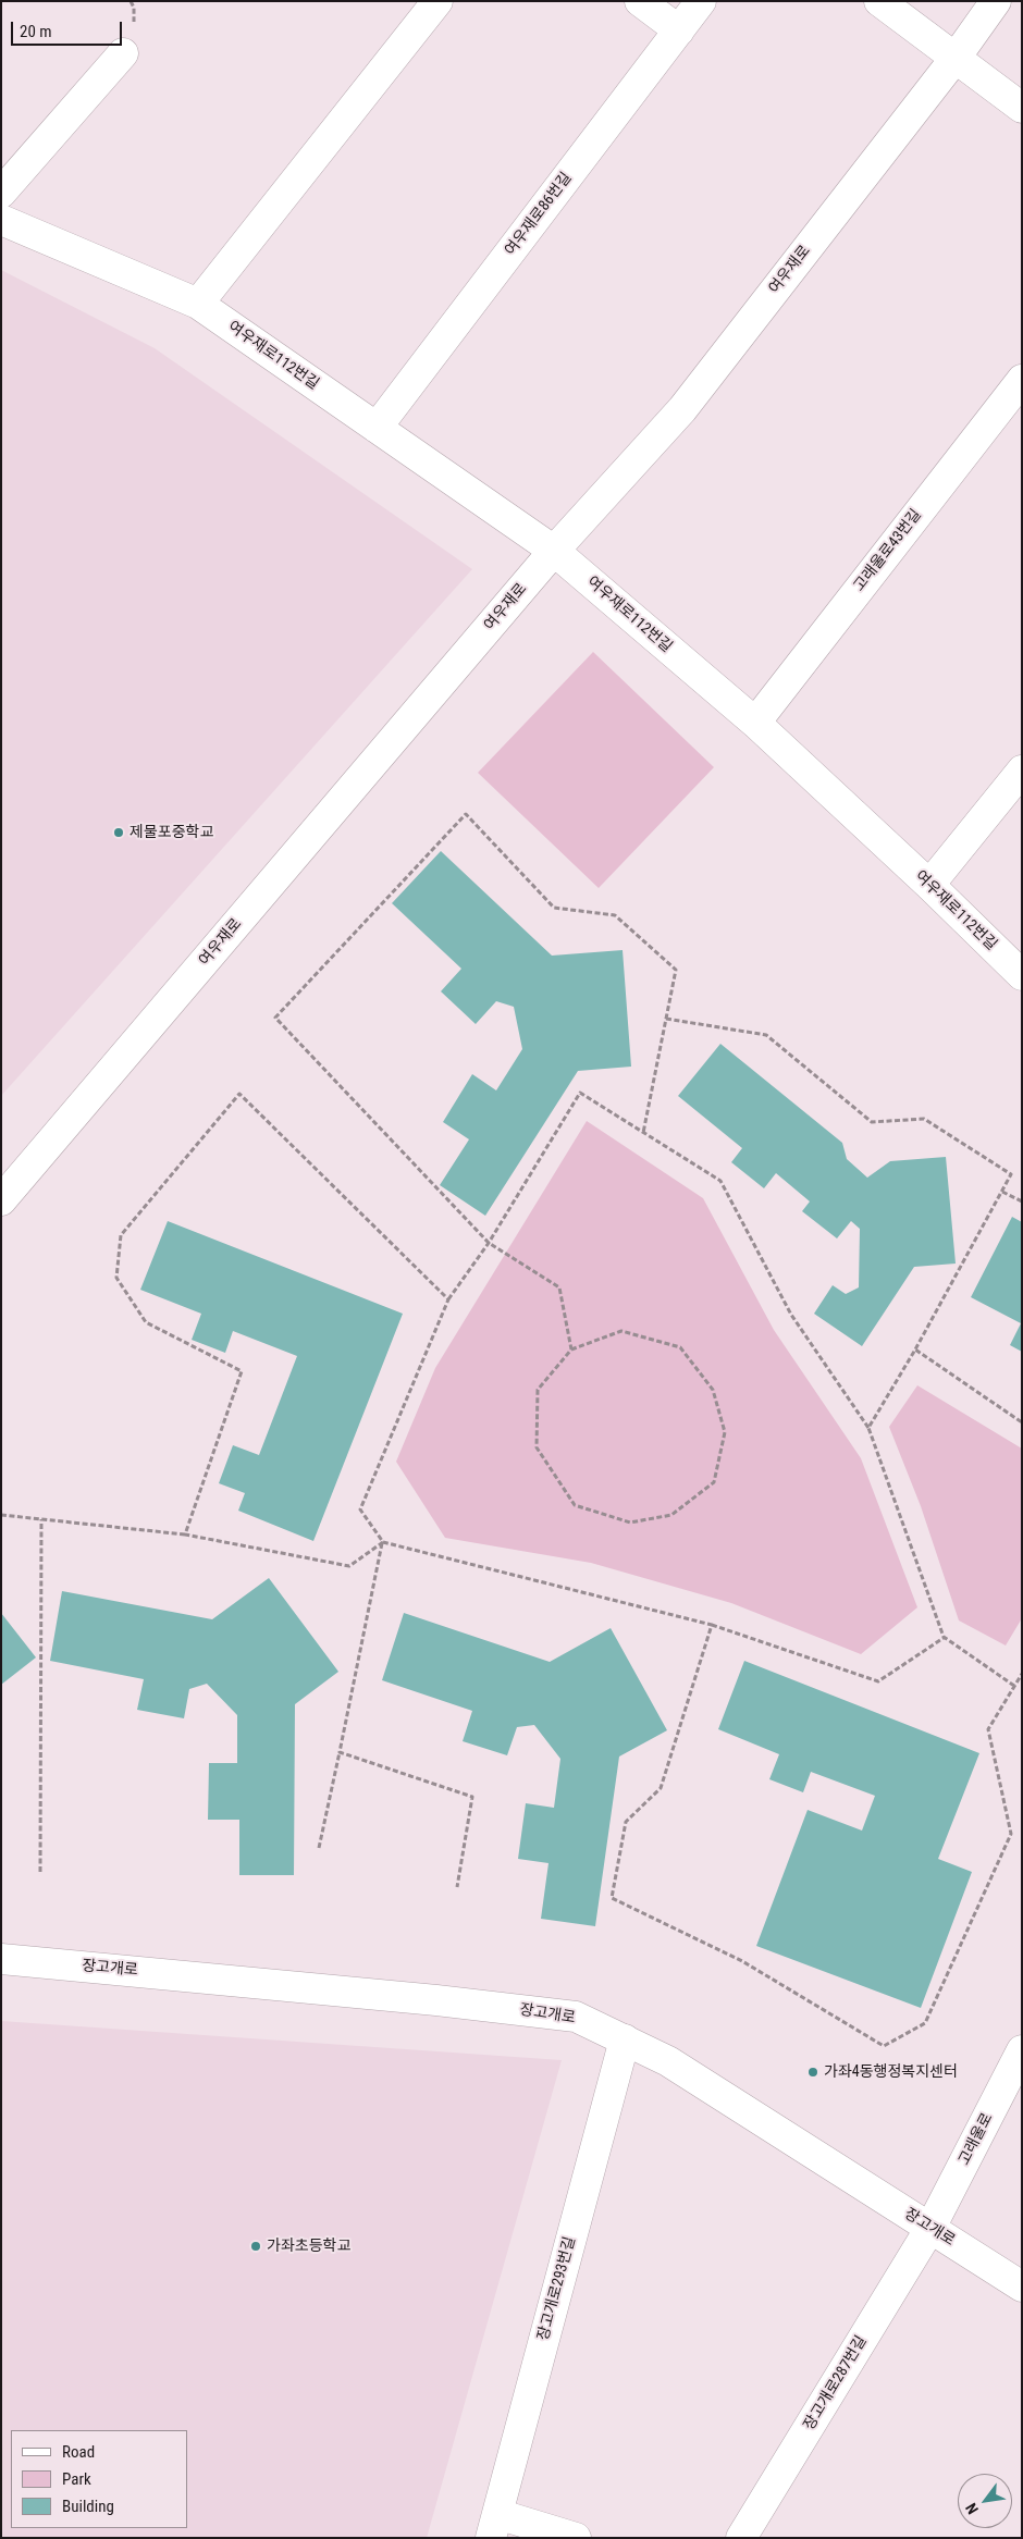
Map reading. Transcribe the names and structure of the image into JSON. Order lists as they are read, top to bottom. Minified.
{"streets":{"street":["여우재로86번길","여우재로","여우재로112번길","고래울로43번길","장고개로","고래울로","장고개로293번길","장고개로287번길"]},"crossings":[["여우재로86번길","여우재로112번길"],["여우재로","여우재로112번길"],["여우재로112번길","고래울로43번길"],["장고개로","고래울로"],["장고개로","장고개로293번길"],["장고개로","장고개로287번길"],["고래울로","장고개로287번길"]],"places":["제물포중학교","가좌4동행정복지센터","가좌초등학교"],"legend":["Road","Park","Building"],"scale_bar":"20 m","north":"bottom left"}
